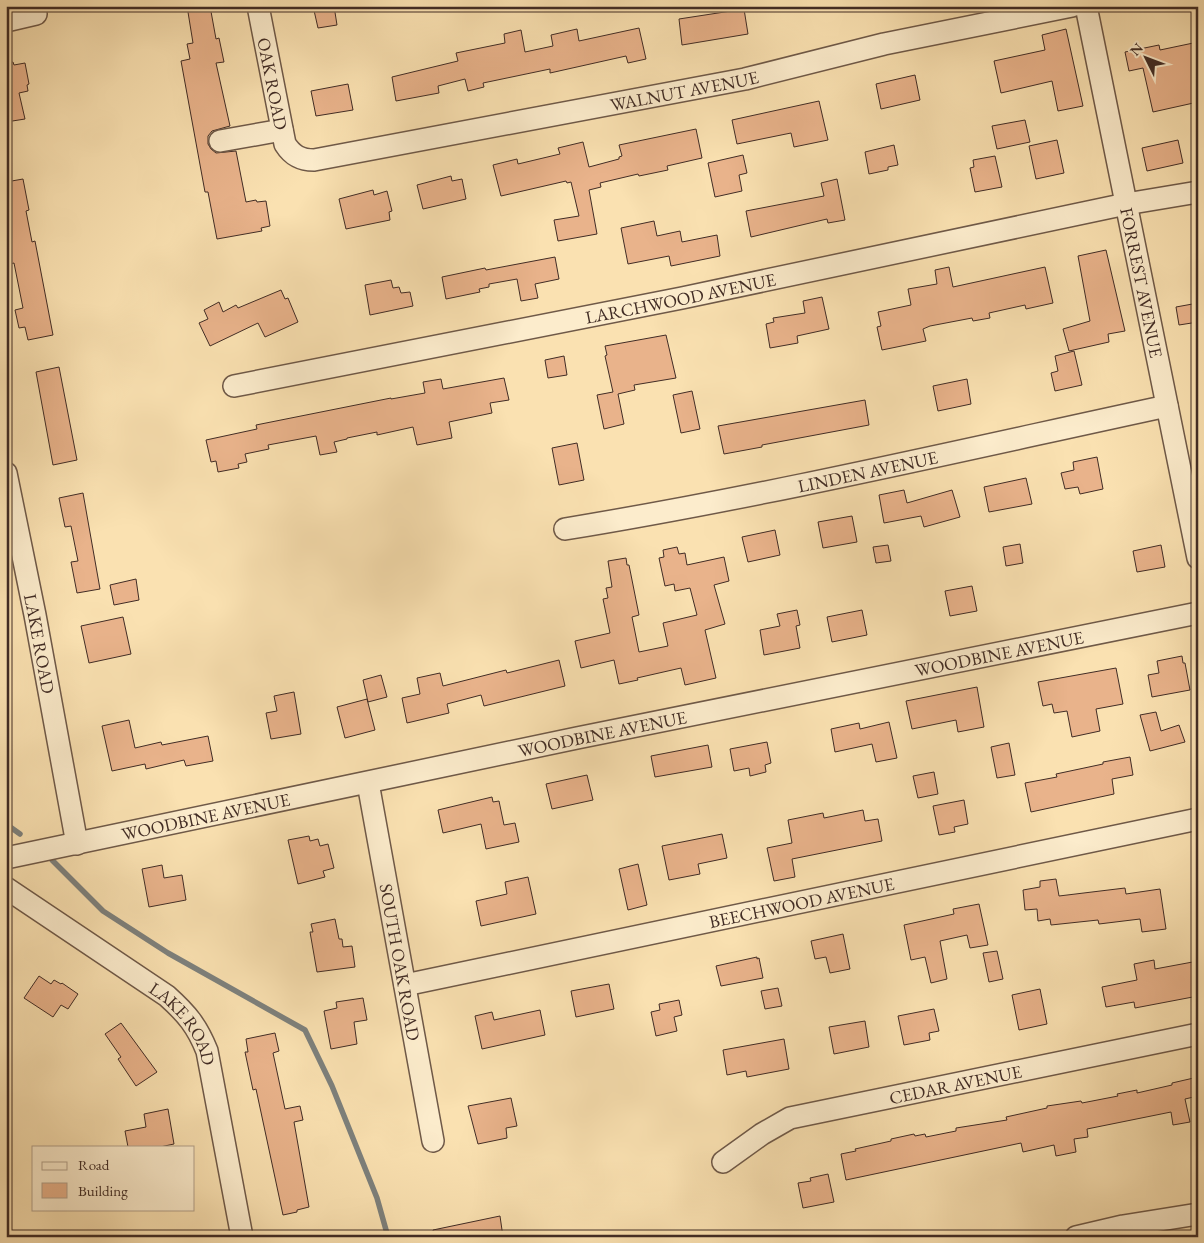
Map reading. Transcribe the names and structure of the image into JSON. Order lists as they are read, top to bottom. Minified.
{"streets":{"street":["OAK ROAD","WALNUT AVENUE","FORREST AVENUE","LARCHWOOD AVENUE","LINDEN AVENUE","LAKE ROAD","WOODBINE AVENUE","BEECHWOOD AVENUE","SOUTH OAK ROAD","CEDAR AVENUE"]},"crossings":[["OAK ROAD","WALNUT AVENUE"],["FORREST AVENUE","LARCHWOOD AVENUE"],["FORREST AVENUE","LINDEN AVENUE"],["LAKE ROAD","WOODBINE AVENUE"],["WOODBINE AVENUE","SOUTH OAK ROAD"],["BEECHWOOD AVENUE","SOUTH OAK ROAD"]],"legend":["Road","Building"],"north":"top left"}
